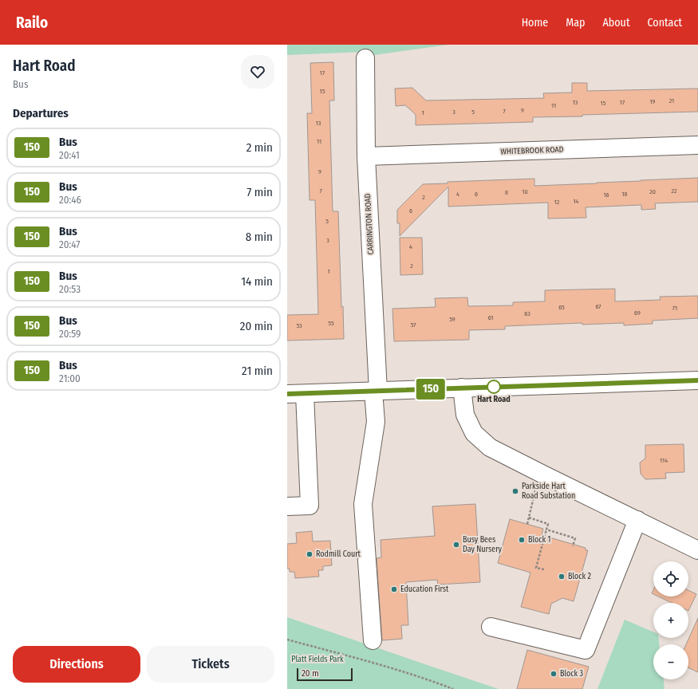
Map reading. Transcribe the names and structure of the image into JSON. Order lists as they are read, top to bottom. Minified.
{"streets":{"main road":["WHITEBROOK ROAD","CARRINGTON ROAD"]},"crossings":[["WHITEBROOK ROAD","CARRINGTON ROAD"]],"parks":["Platt Fields Park"],"places":["Hart Road","Parkside Hart Road Substation","Block 1","Busy Bees Day Nursery","Rodmill Court","Block 2","Education First","Block 3"],"lines":["bus line 150"],"house_numbers":["17","15","21","19","13","17","15","11","9","7","3","5","1","13","11","9","7","22","10","20","8","4","6","18","16","2","14","12","6","5","3","4","2","1","67","65","71","69","63","61","59","55","57","53","114"],"scale_bar":"20 m","page":{"header":"Railo","nav":["Home","Map","About","Contact"],"heading":[["Hart Road","Bus"],"Departures"],"on_map":"150","list":[{"mark":"150","name":"Bus","note":"20:41","value":"2 min"},{"mark":"150","name":"Bus","note":"20:46","value":"7 min"},{"mark":"150","name":"Bus","note":"20:47","value":"8 min"},{"mark":"150","name":"Bus","note":"20:53","value":"14 min"},{"mark":"150","name":"Bus","note":"20:59","value":"20 min"},{"mark":"150","name":"Bus","note":"21:00","value":"21 min"}],"map_buttons":["+","−"],"buttons":["Directions","Tickets"],"scale":"20 m"}}
